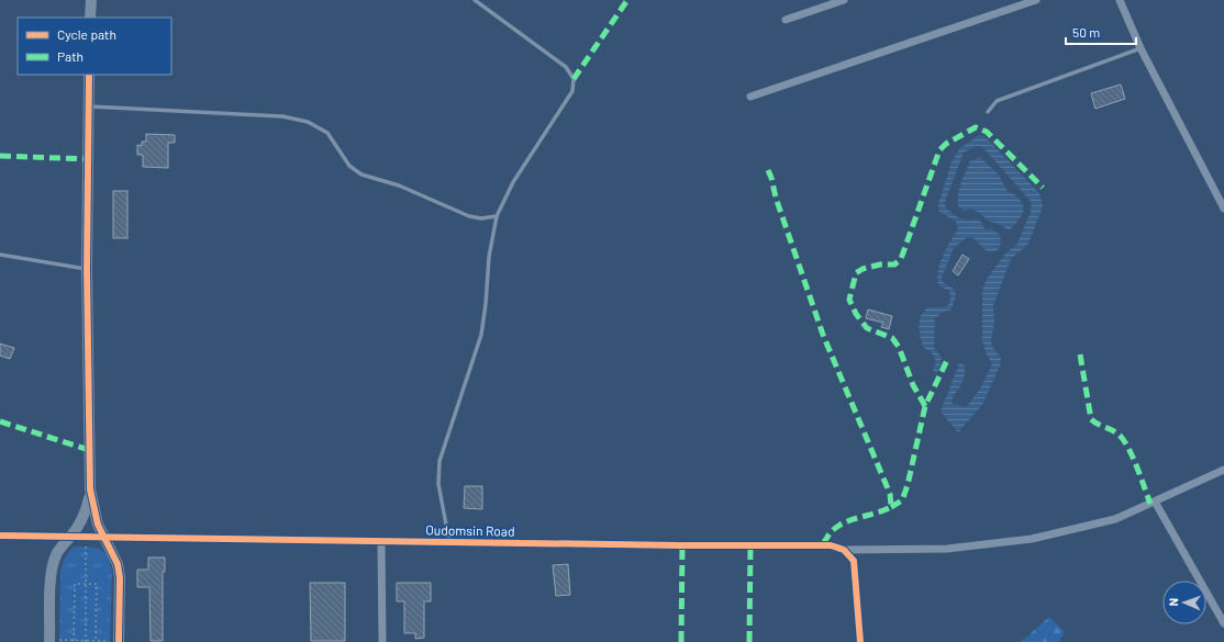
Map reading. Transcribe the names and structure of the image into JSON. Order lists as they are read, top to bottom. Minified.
{"streets":{"street":["Oudomsin Road"]},"legend":["Cycle path","Path"],"scale_bar":"50 m","north":"left"}
